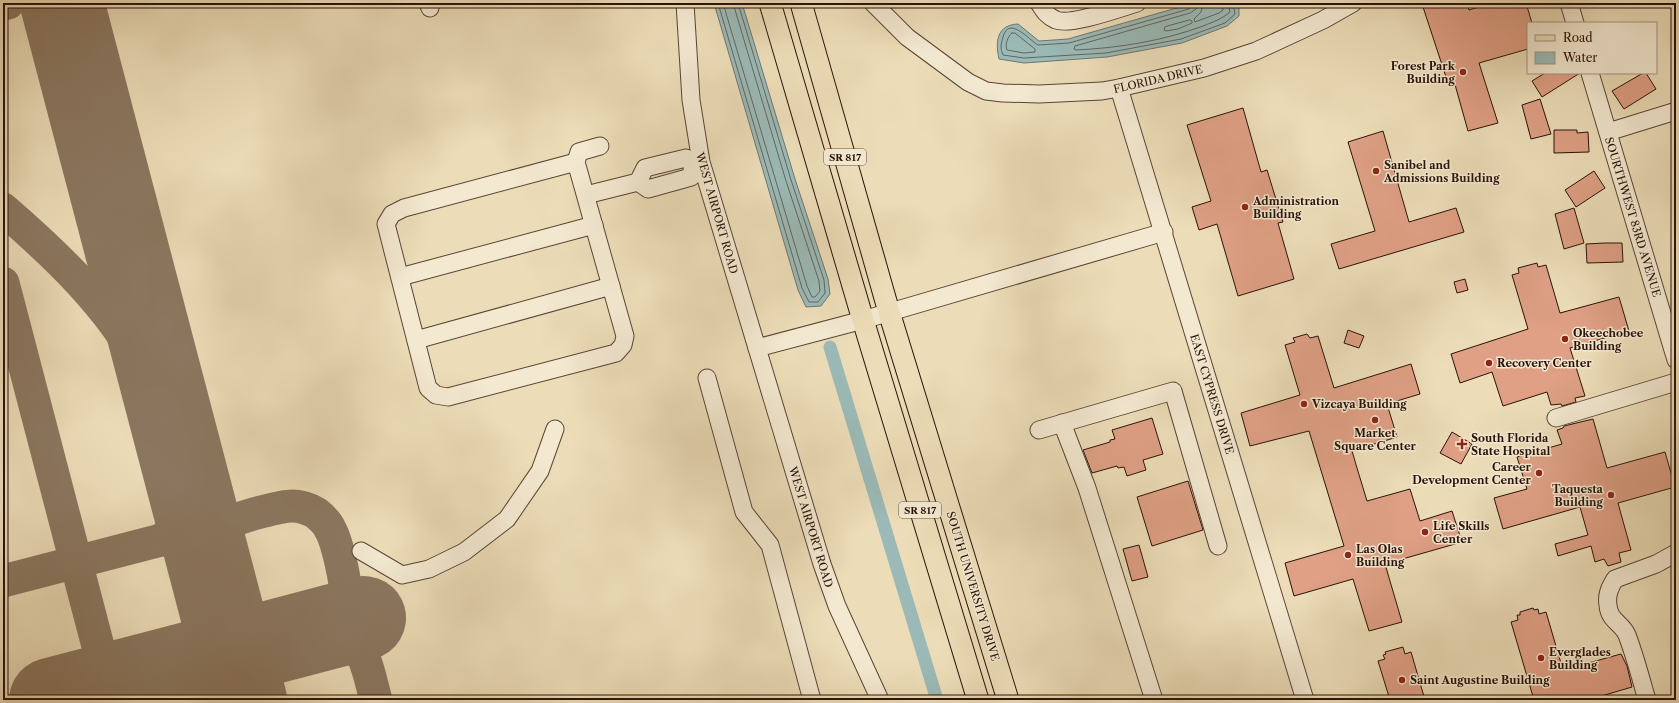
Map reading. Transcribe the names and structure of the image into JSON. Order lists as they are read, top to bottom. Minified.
{"streets":{"main road":["SR 817","SOUTH UNIVERSITY DRIVE"],"street":["FLORIDA DRIVE","WEST AIRPORT ROAD","SOURTHWEST 83RD AVENUE","EAST CYPRESS DRIVE"]},"crossings":[["FLORIDA DRIVE","EAST CYPRESS DRIVE"]],"places":{"other":["Forest Park Building","Sanibel and Admissions Building","Administration Building","Okeechobee Building","Recovery Center","Vizcaya Building","Market Square Center","Career Development Center","Taquesta Building","Life Skills Center","Las Olas Building","Everglades Building","Saint Augustine Building"],"health":["South Florida State Hospital"]},"legend":["Road","Water"]}
